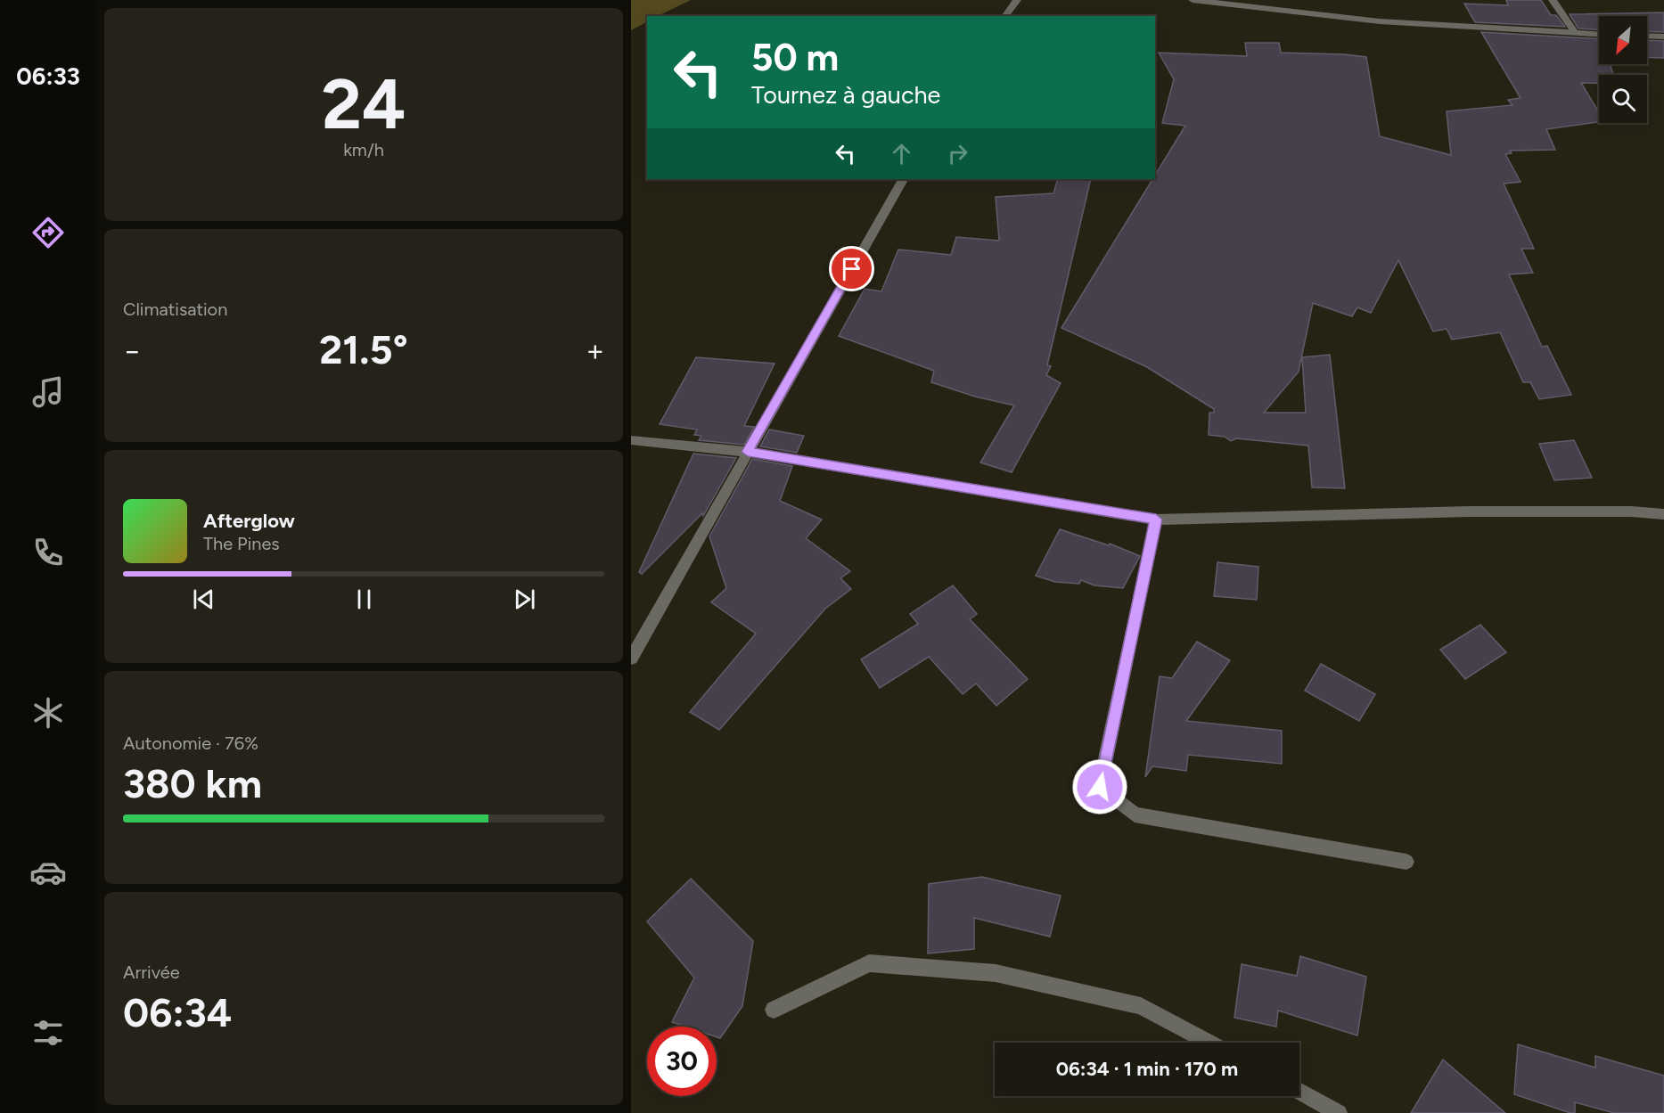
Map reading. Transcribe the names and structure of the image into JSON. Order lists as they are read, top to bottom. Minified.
{"north":"bottom left","page":{"tabs":"06:33","tile":[["24","km/h"],"Climatisation",["Autonomie · 76%","380 km"],["Arrivée","06:34"]],"turn":["50 m","Tournez à gauche"],"heat":["−","21.5°","+"],"song":["Afterglow","The Pines"],"limit":"30","trip":"06:34 · 1 min · 170 m"}}
